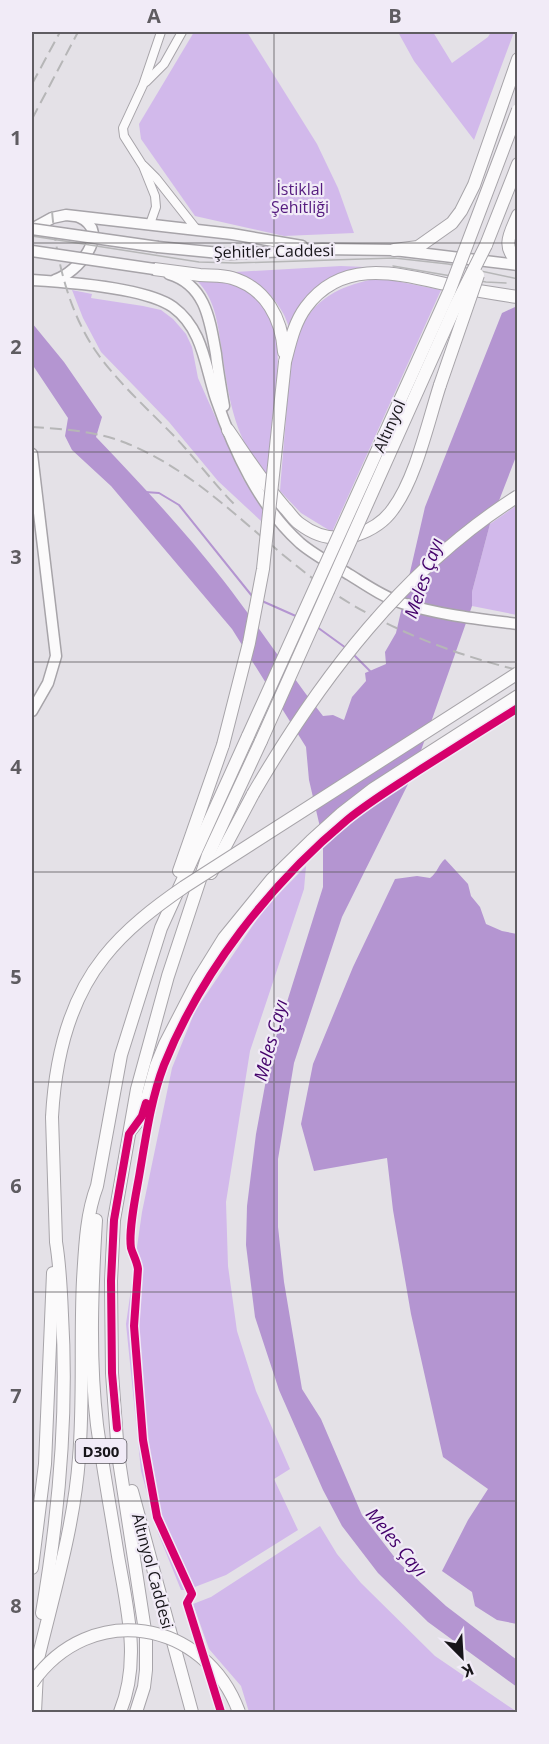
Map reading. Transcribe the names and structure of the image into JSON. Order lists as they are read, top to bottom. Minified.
{"streets":{"highway":["Altınyol","D300","Altınyol Caddesi"],"main road":["Şehitler Caddesi"]},"crossings":[["D300","Altınyol Caddesi"]],"water":["Meles Çayı"],"parks":["İstiklal Şehitliği"],"north":"bottom right","grid":{"columns":["A","B"],"rows":["1","2","3","4","5","6","7","8"]}}
